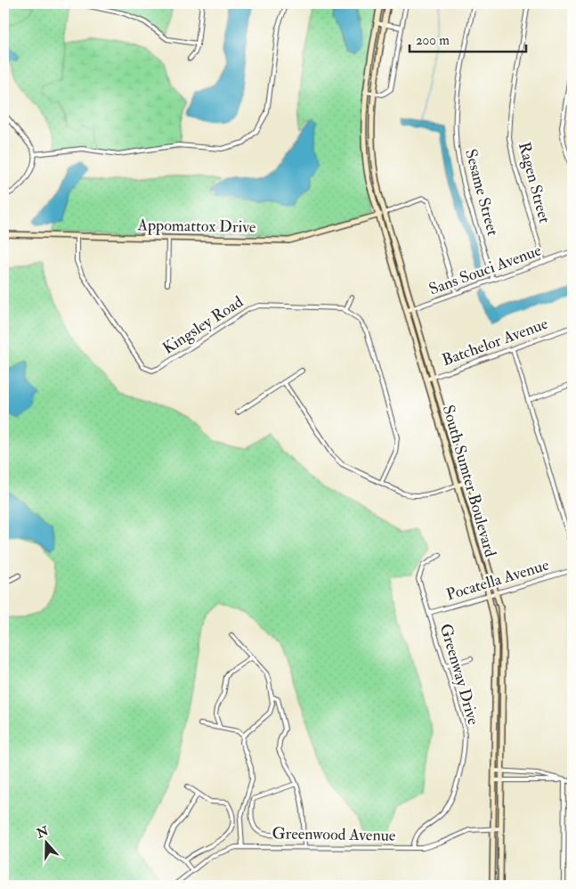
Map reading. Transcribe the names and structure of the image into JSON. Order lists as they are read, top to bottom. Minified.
{"streets":{"main road":["Appomattox Drive","South Sumter Boulevard"],"street":["Ragen Street","Sesame Street","Sans Souci Avenue","Kingsley Road","Batchelor Avenue","Pocatella Avenue","Greenway Drive","Greenwood Avenue"]},"crossings":[["Ragen Street","Sans Souci Avenue"],["Sesame Street","Sans Souci Avenue"],["Appomattox Drive","Kingsley Road"],["Appomattox Drive","South Sumter Boulevard"],["Sans Souci Avenue","South Sumter Boulevard"],["Batchelor Avenue","South Sumter Boulevard"],["South Sumter Boulevard","Pocatella Avenue"],["South Sumter Boulevard","Greenwood Avenue"],["Pocatella Avenue","Greenway Drive"],["Greenway Drive","Greenwood Avenue"]],"scale_bar":"200 m","north":"top"}
